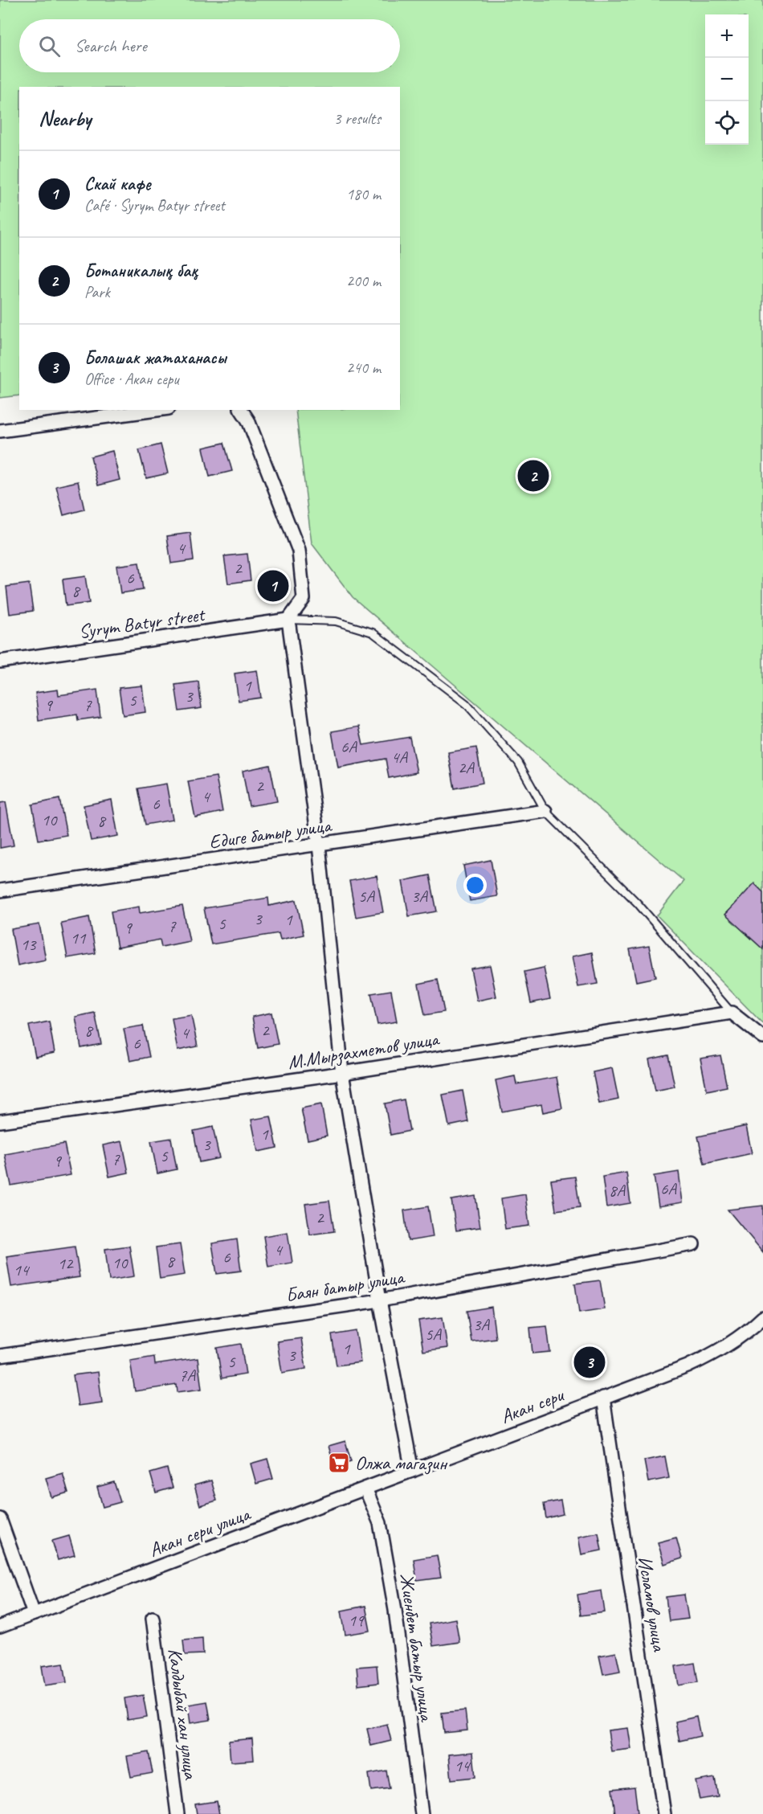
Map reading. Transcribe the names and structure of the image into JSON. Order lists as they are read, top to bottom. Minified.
{"streets":{"street":["Syrym Batyr street","Едиге батыр улица","М.Мырзахметов улица","Баян батыр улица","Акан сери","Акан сери улица","Исламов улица","Жиенбет батыр улица","Калдыбай хан улица"]},"crossings":[["Акан сери","Акан сери улица"],["Акан сери","Исламов улица"],["Акан сери улица","Жиенбет батыр улица"]],"places":{"supermarket":["Олжа магазин"]},"house_numbers":["4","2","6","8","1","3","5","9","7","6А","4А","2А","2","4","6","10","8","5А","3А","3","1","5","7","9","11","13","8","2","4","6","1","3","5","7","9","6А","8А","2","4","6","8","10","12","14","3А","5А","1","3","5","7А","19","14"],"page":{"map_buttons":["+","−"],"search":"Search here","heading":["Nearby","3 results"],"list":[{"mark":"1","name":"Скай кафе","note":"Café · Syrym Batyr street","value":"180 m"},{"mark":"2","name":"Ботаникалық бақ","note":"Park","value":"200 m"},{"mark":"3","name":"Болашак жатаханасы","note":"Office · Акан сери","value":"240 m"}],"pins":["2","1","3"]}}
